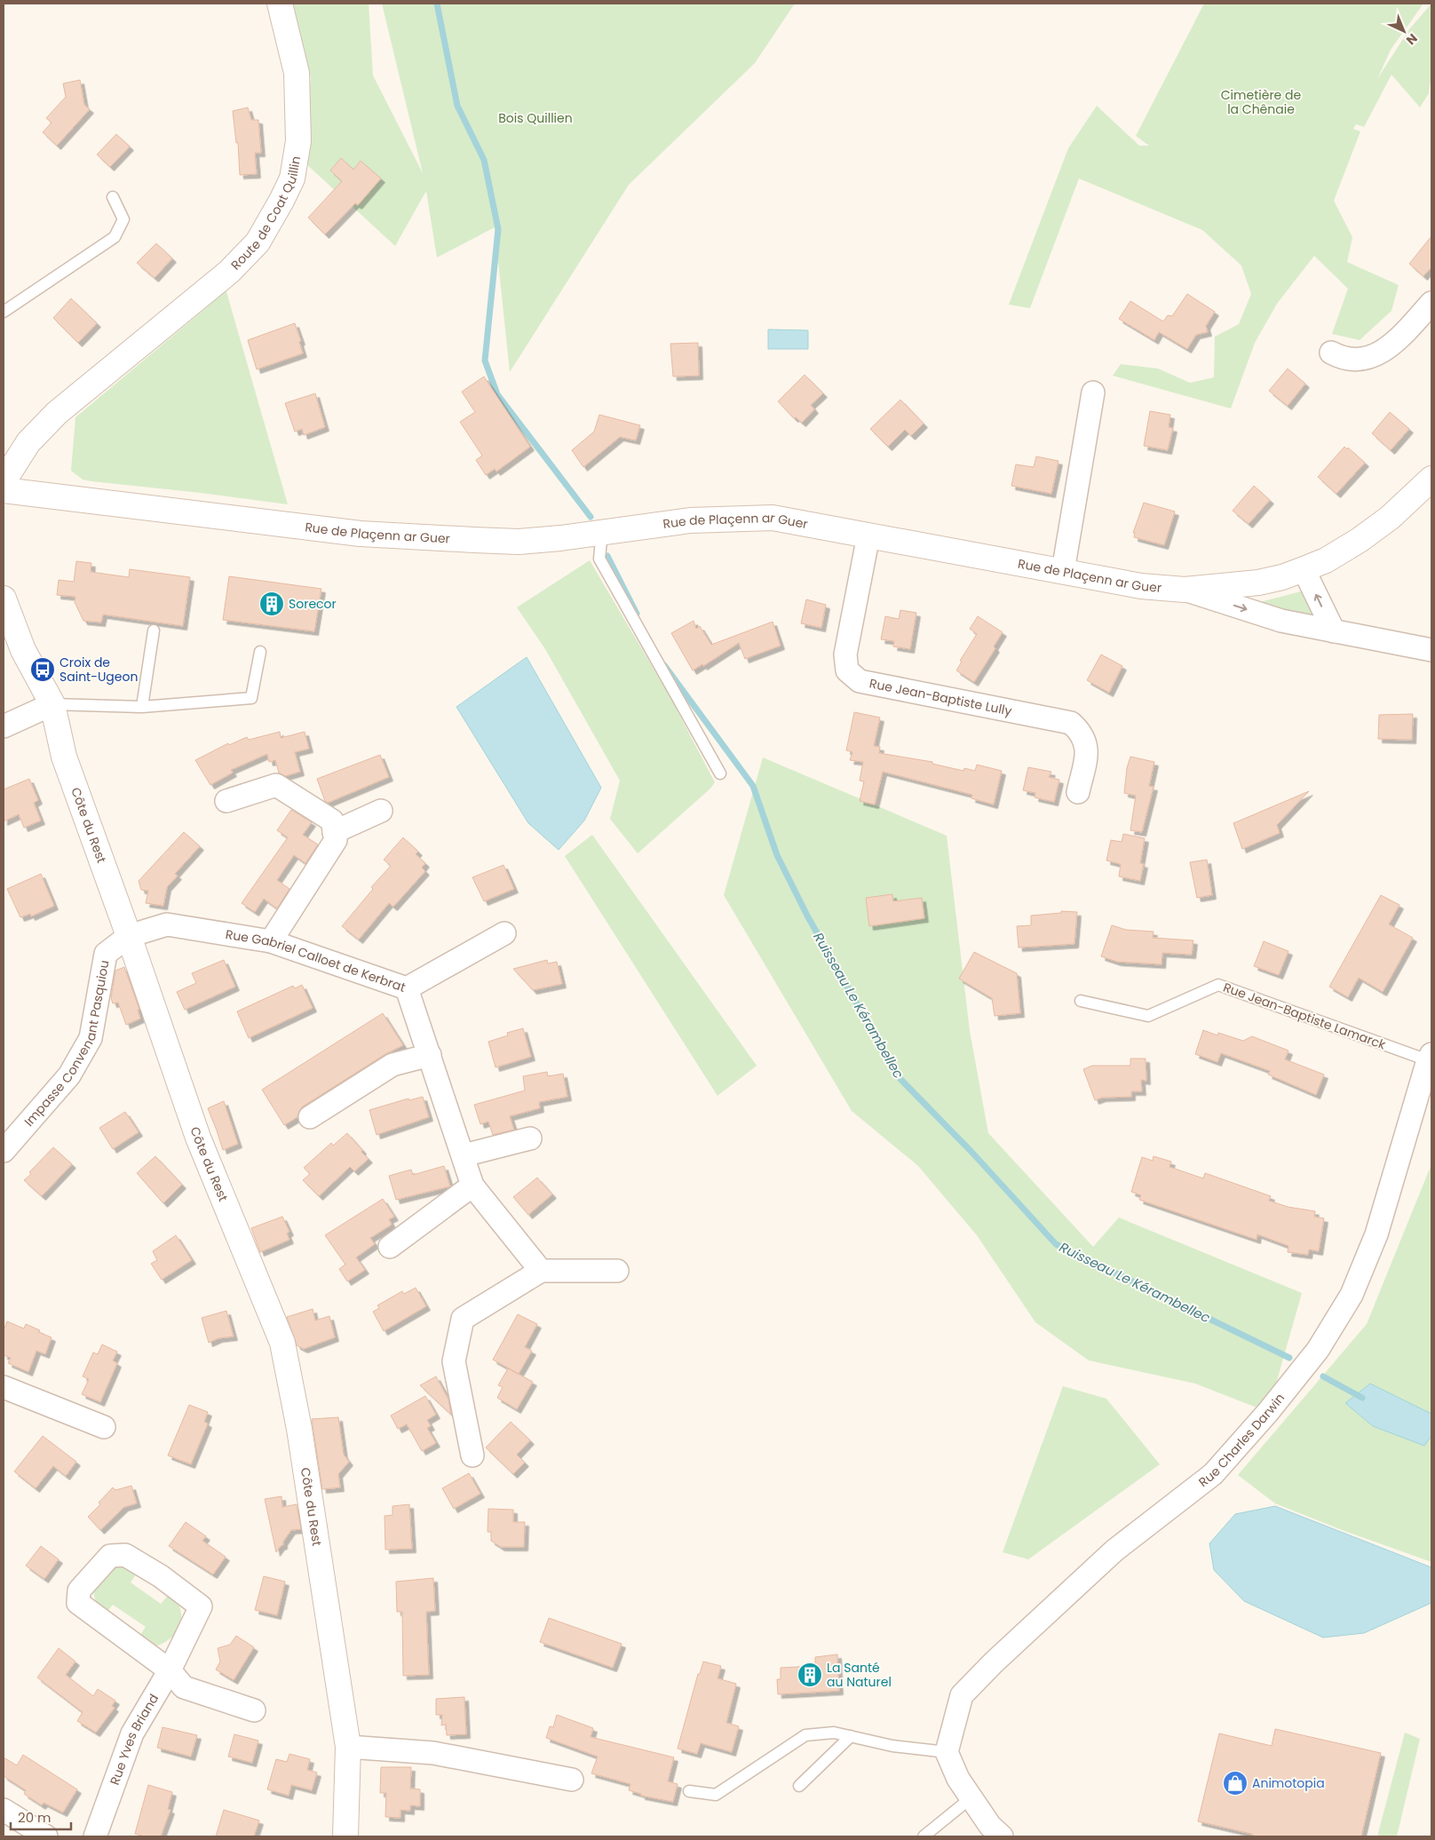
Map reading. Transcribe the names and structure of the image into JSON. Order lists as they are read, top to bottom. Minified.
{"streets":{"street":["Route de Coat Quillin","Rue de Plaçenn ar Guer","Rue Jean-Baptiste Lully","Côte du Rest","Rue Gabriel Calloet de Kerbrat","Impasse Convenant Pasquiou","Rue Charles Darwin","Rue Yves Briand"],"lane":["Rue Jean-Baptiste Lamarck"]},"crossings":[["Rue de Plaçenn ar Guer","Rue Jean-Baptiste Lully"],["Côte du Rest","Rue Gabriel Calloet de Kerbrat"],["Côte du Rest","Impasse Convenant Pasquiou"],["Rue Gabriel Calloet de Kerbrat","Impasse Convenant Pasquiou"],["Rue Jean-Baptiste Lamarck","Rue Charles Darwin"]],"water":["Ruisseau Le Kérambellec"],"parks":["Cimetière de la Chênaie","Bois Quillien"],"places":{"building":["Sorecor","La Santé au Naturel"],"bus stop":["Croix de Saint-Ugeon"],"shop":["Animotopia"]},"scale_bar":"20 m","north":"bottom right"}
